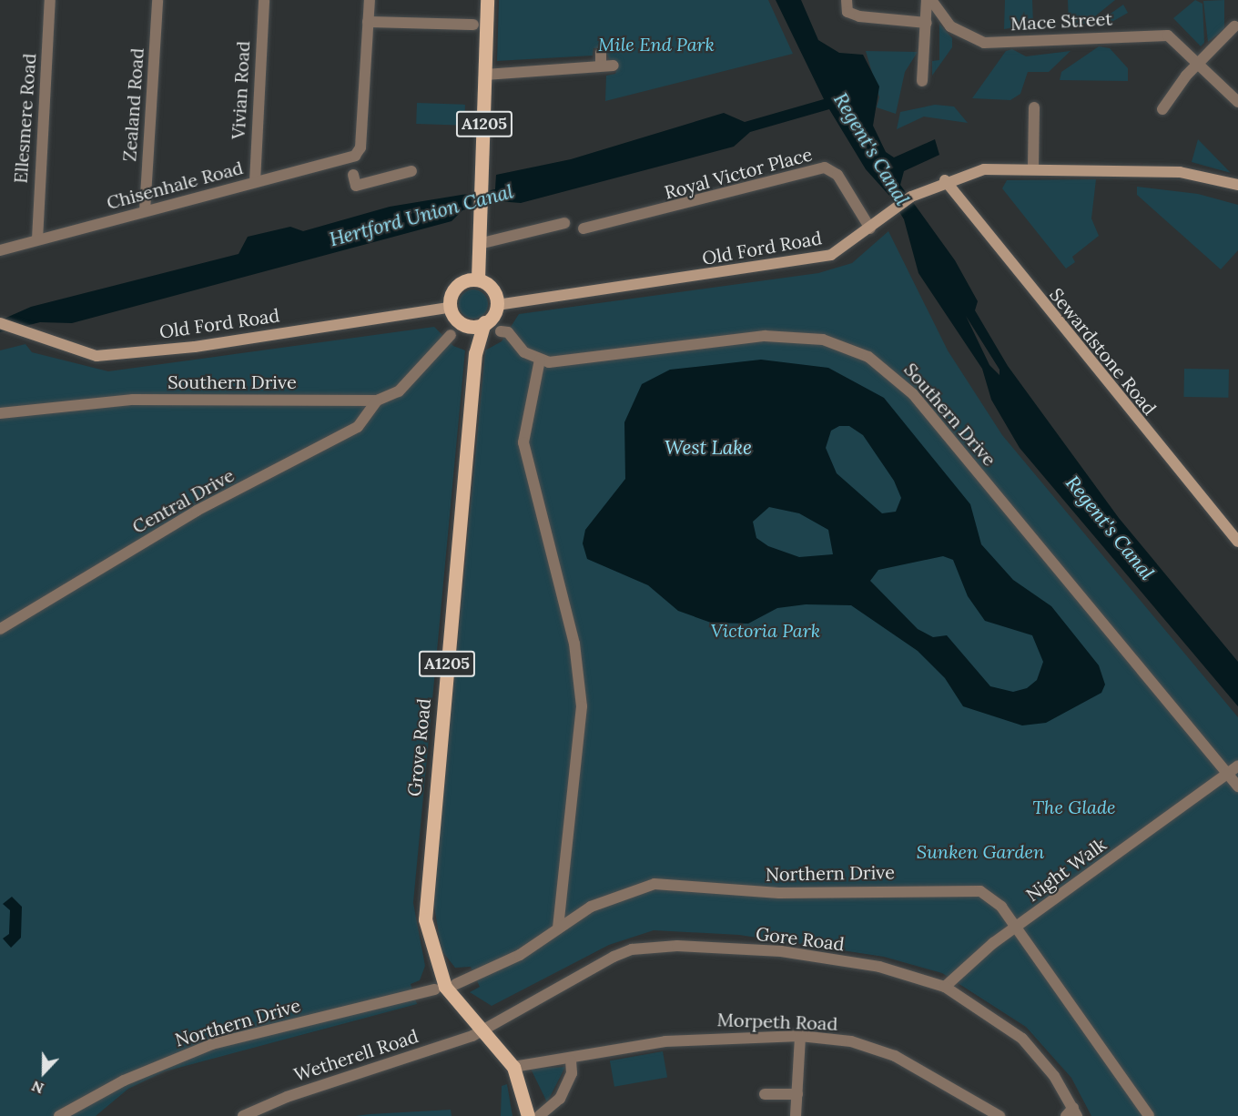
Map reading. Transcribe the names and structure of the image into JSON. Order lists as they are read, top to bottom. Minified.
{"streets":{"main road":["A1205","Old Ford Road","Sewardstone Road","Grove Road"],"street":["Mace Street","Vivian Road","Zealand Road","Ellesmere Road","Royal Victor Place","Chisenhale Road","Southern Drive","Central Drive","Night Walk","Northern Drive","Gore Road","Morpeth Road","Wetherell Road"]},"crossings":[["Vivian Road","Chisenhale Road"],["Zealand Road","Chisenhale Road"],["Ellesmere Road","Chisenhale Road"],["A1205","Old Ford Road"],["A1205","Grove Road"],["A1205","Gore Road"],["A1205","Morpeth Road"],["A1205","Wetherell Road"],["Royal Victor Place","Old Ford Road"],["Old Ford Road","Sewardstone Road"],["Old Ford Road","Grove Road"],["Southern Drive","Central Drive"],["Southern Drive","Night Walk"],["Grove Road","Gore Road"],["Grove Road","Wetherell Road"],["Night Walk","Northern Drive"],["Night Walk","Gore Road"],["Gore Road","Wetherell Road"]],"water":["Regent's Canal","Hertford Union Canal","West Lake"],"parks":["Mile End Park","Victoria Park","The Glade","Sunken Garden"],"north":"bottom"}
